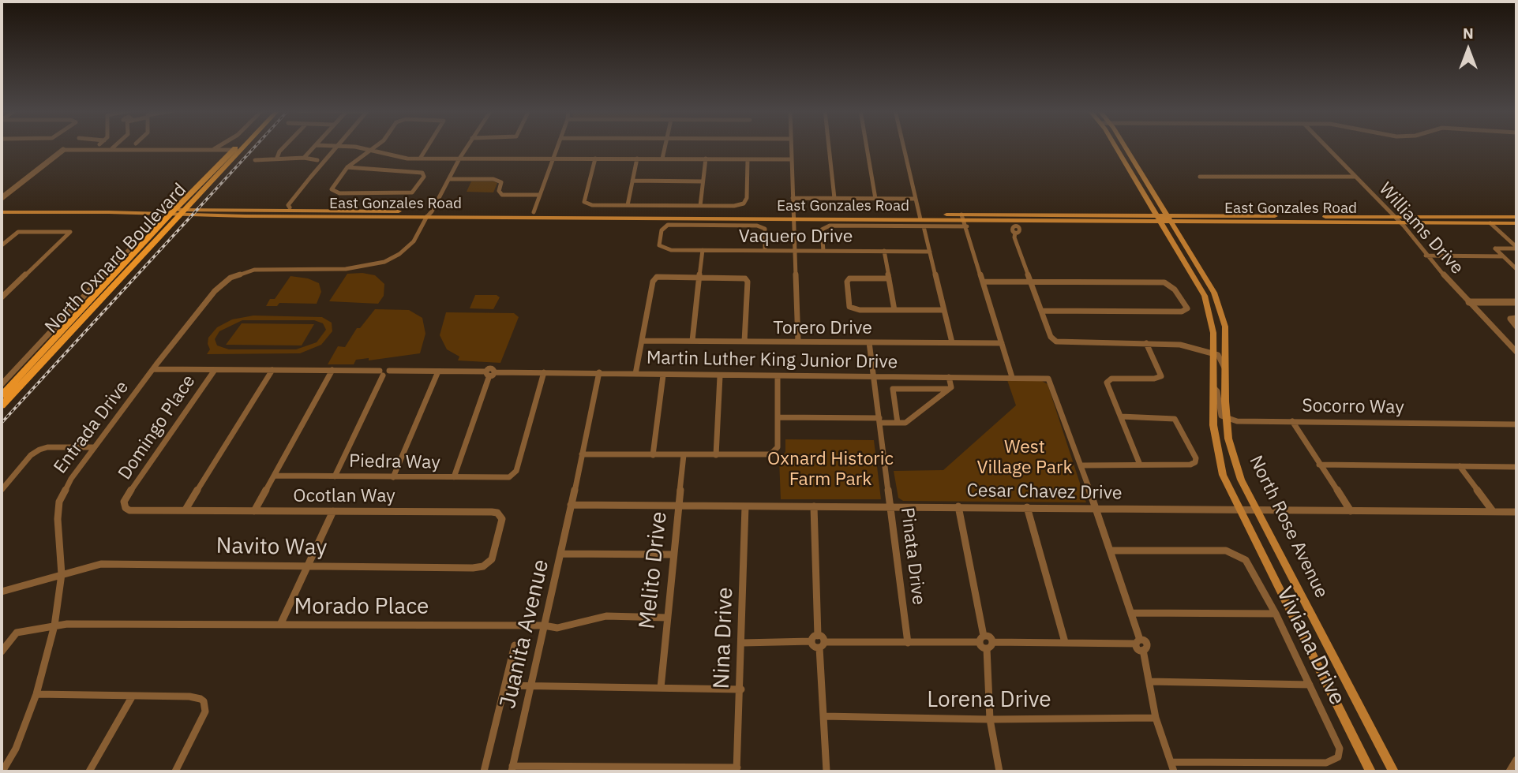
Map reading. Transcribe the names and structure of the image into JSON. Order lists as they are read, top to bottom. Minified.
{"streets":{"main road":["East Gonzales Road","North Oxnard Boulevard","North Rose Avenue"],"street":["Williams Drive","Vaquero Drive","Torero Drive","Martin Luther King Junior Drive","Socorro Way","Entrada Drive","Domingo Place","Piedra Way","Cesar Chavez Drive","Ocotlan Way","Navito Way","Pinata Drive","Melito Drive","Morado Place","Juanita Avenue","Nina Drive","Viviana Drive","Lorena Drive"]},"crossings":[["East Gonzales Road","Williams Drive"],["East Gonzales Road","North Oxnard Boulevard"],["East Gonzales Road","Entrada Drive"],["East Gonzales Road","North Rose Avenue"],["Torero Drive","Pinata Drive"],["Martin Luther King Junior Drive","Piedra Way"],["Martin Luther King Junior Drive","Pinata Drive"],["Martin Luther King Junior Drive","Juanita Avenue"],["Socorro Way","North Rose Avenue"],["Entrada Drive","Navito Way"],["Entrada Drive","Morado Place"],["Domingo Place","Ocotlan Way"],["Cesar Chavez Drive","North Rose Avenue"],["Cesar Chavez Drive","Pinata Drive"],["Cesar Chavez Drive","Melito Drive"],["Cesar Chavez Drive","Juanita Avenue"],["Cesar Chavez Drive","Nina Drive"],["Ocotlan Way","Navito Way"],["Melito Drive","Morado Place"],["Morado Place","Juanita Avenue"]],"parks":["West Village Park","Oxnard Historic Farm Park"],"north":"top"}
